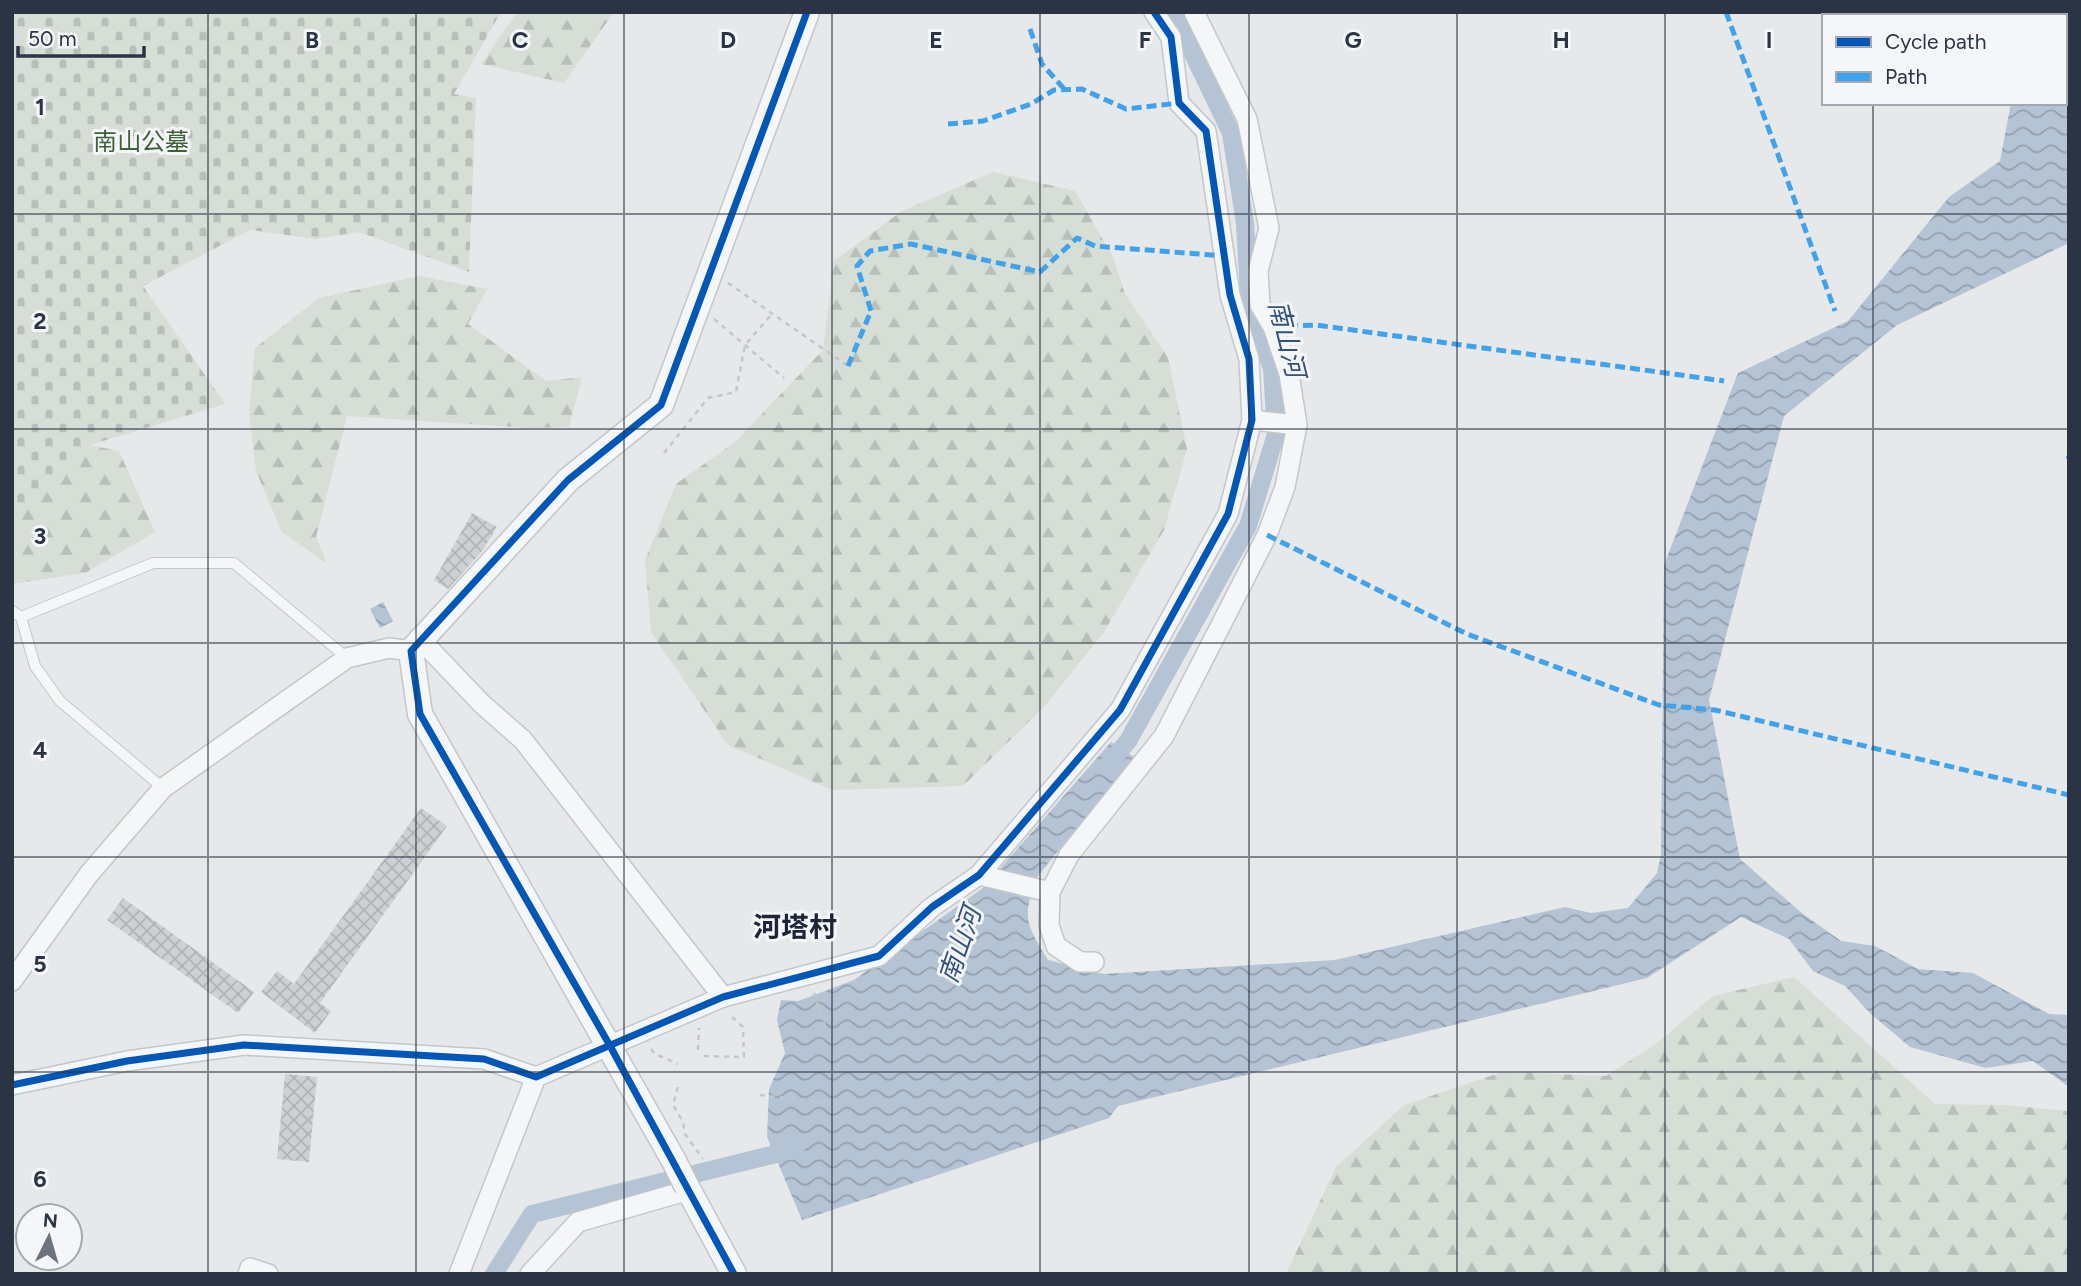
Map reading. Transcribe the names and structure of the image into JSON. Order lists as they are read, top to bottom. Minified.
{"districts":["河塔村"],"water":["南山河"],"parks":["南山公墓"],"legend":["Cycle path","Path"],"scale_bar":"50 m","north":"top","grid":{"columns":["B","C","D","E","F","G","H","I"],"rows":["1","2","3","4","5","6"]}}
